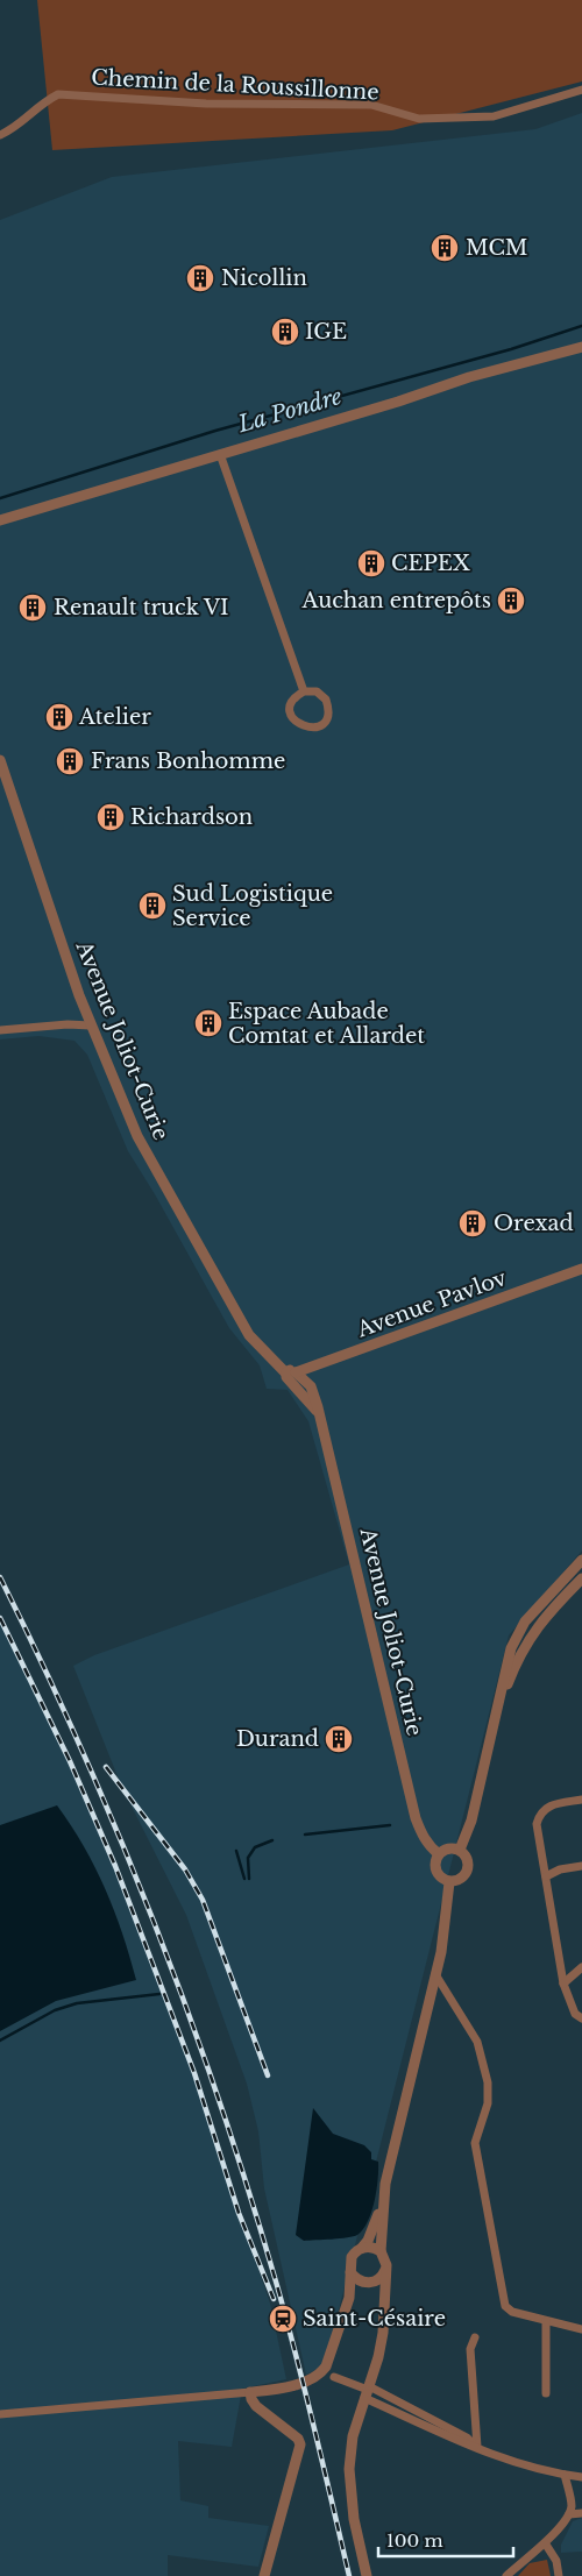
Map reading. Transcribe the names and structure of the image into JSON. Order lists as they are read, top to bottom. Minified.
{"streets":{"street":["Chemin de la Roussillonne","Avenue Joliot-Curie","Avenue Pavlov"]},"crossings":[["Avenue Joliot-Curie","Avenue Pavlov"]],"water":["La Pondre"],"places":{"building":["MCM","Nicollin","IGE","CEPEX","Auchan entrepôts","Renault truck VI","Atelier","Frans Bonhomme","Richardson","Sud Logistique Service","Espace Aubade Comtat et Allardet","Orexad","Durand"],"station":["Saint-Césaire"]},"scale_bar":"100 m"}
